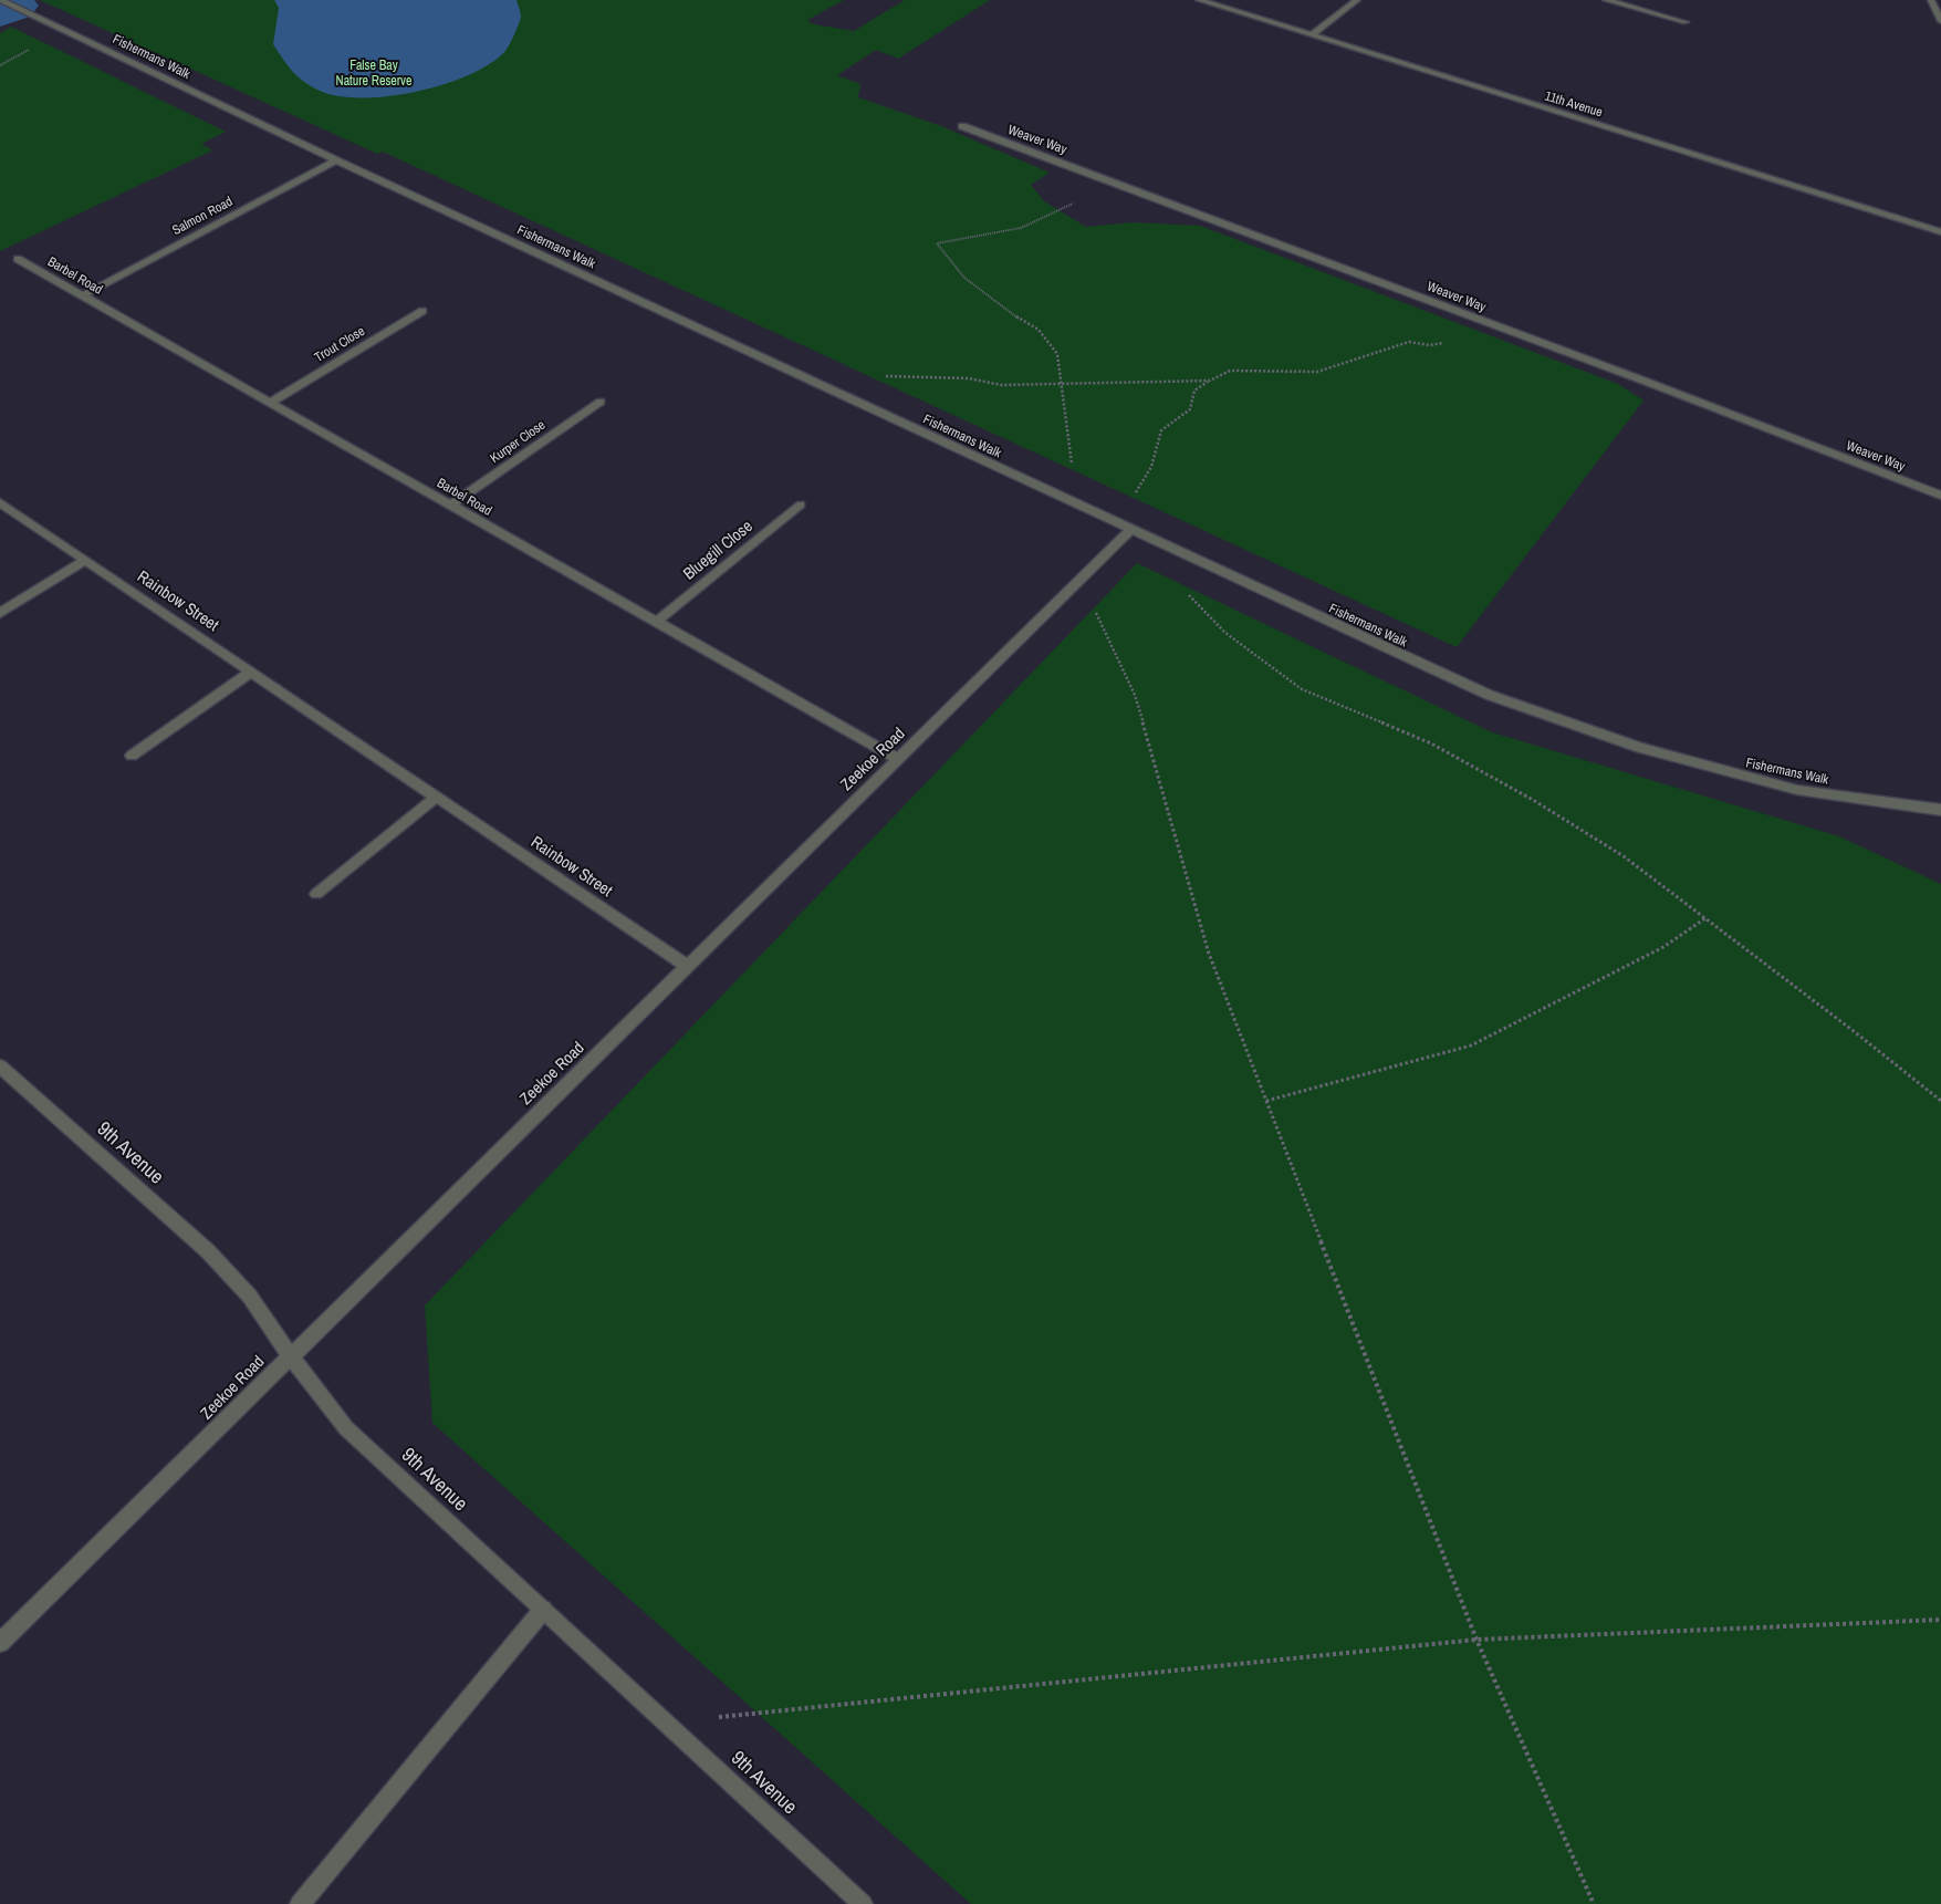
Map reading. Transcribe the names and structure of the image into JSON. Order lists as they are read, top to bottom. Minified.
{"streets":{"street":["Fishermans Walk","11th Avenue","Weaver Way","Salmon Road","Barbel Road","Trout Close","Kurper Close","Bluegill Close","Rainbow Street","Zeekoe Road","9th Avenue"]},"crossings":[["Fishermans Walk","Salmon Road"],["Fishermans Walk","Zeekoe Road"],["Salmon Road","Barbel Road"],["Barbel Road","Trout Close"],["Barbel Road","Kurper Close"],["Barbel Road","Bluegill Close"],["Barbel Road","Zeekoe Road"],["Rainbow Street","Zeekoe Road"],["Zeekoe Road","9th Avenue"]],"parks":["False Bay Nature Reserve"]}
